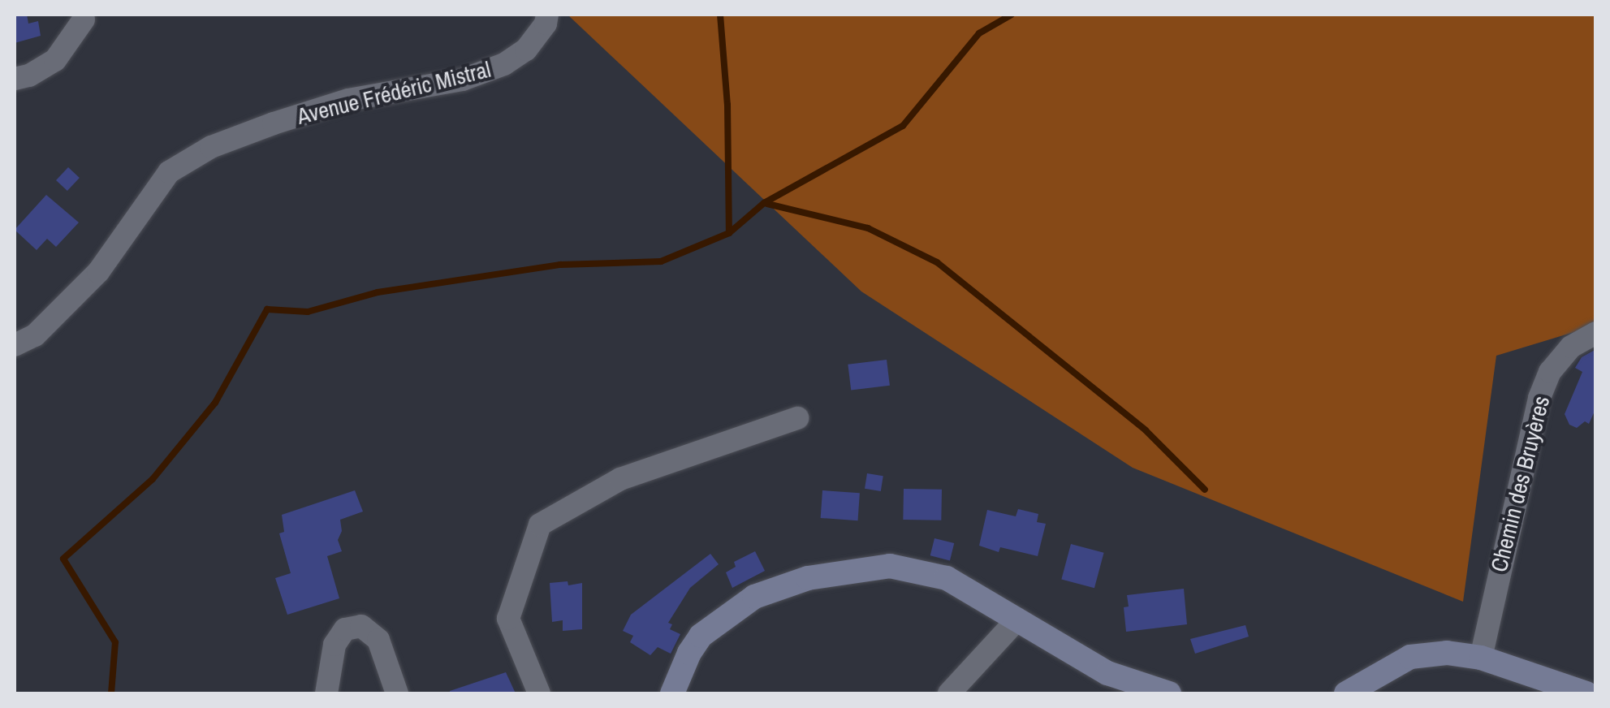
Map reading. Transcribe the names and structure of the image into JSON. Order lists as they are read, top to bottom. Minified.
{"streets":{"street":["Avenue Frédéric Mistral","Chemin des Bruyères"]}}
